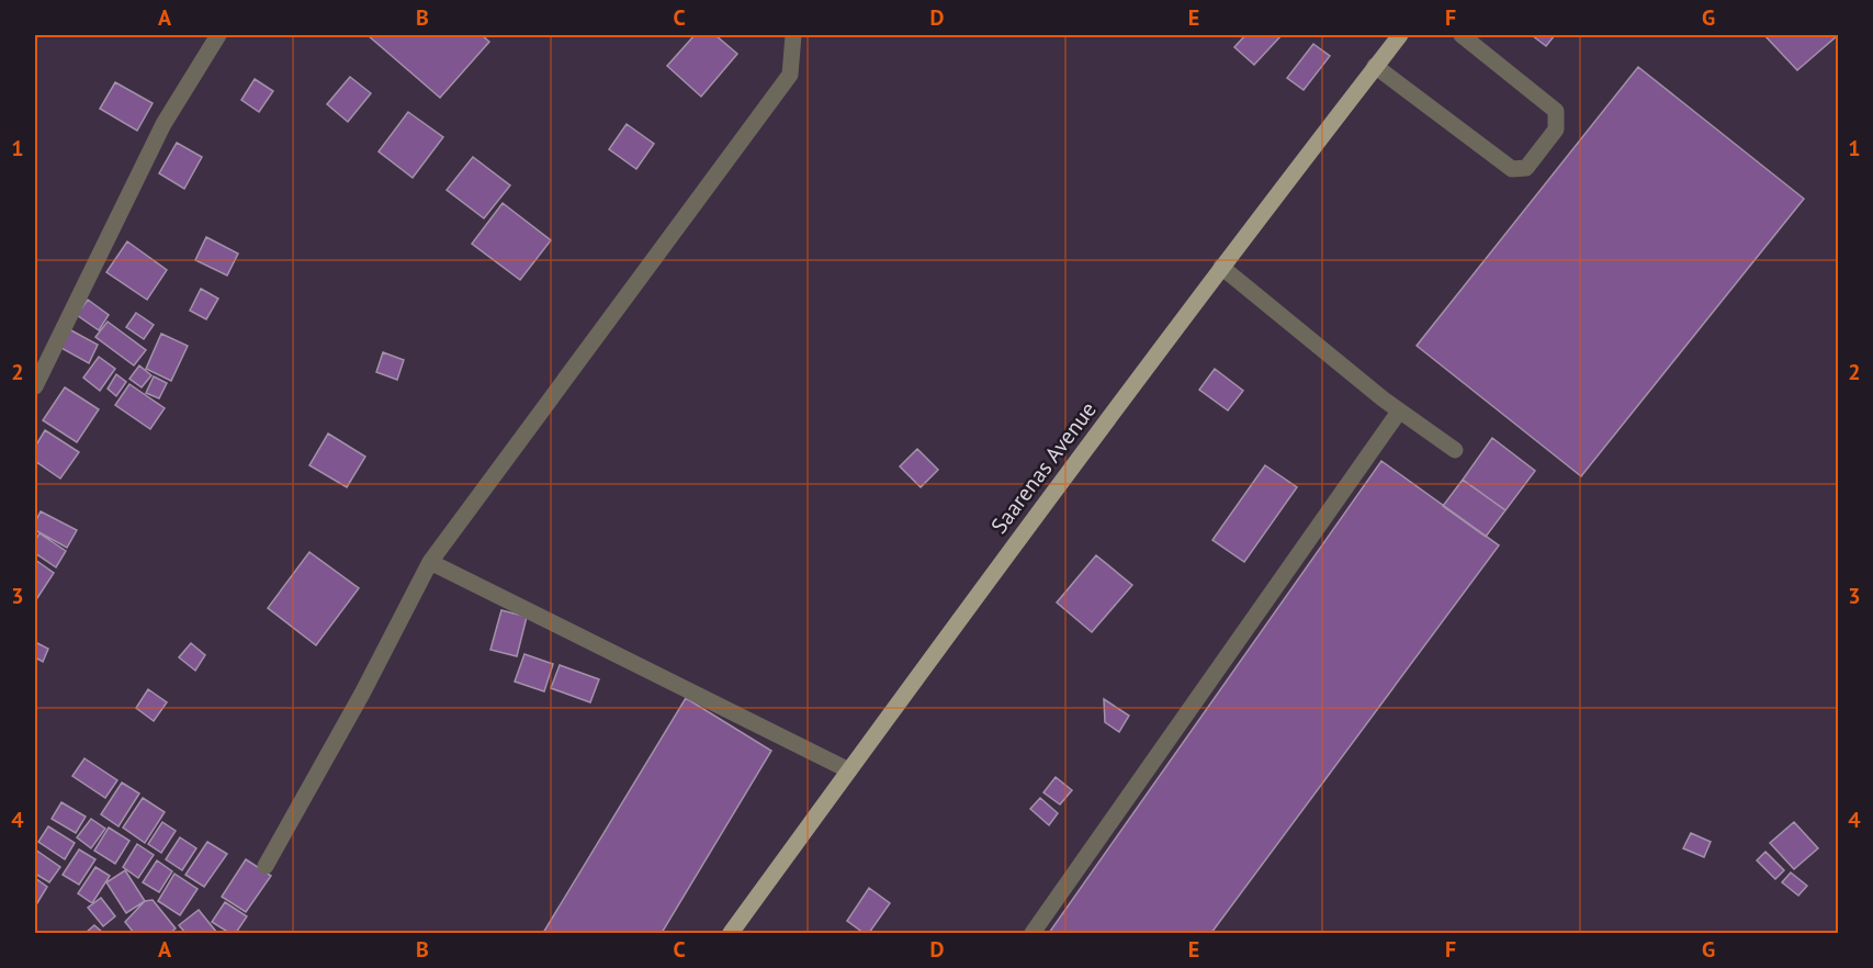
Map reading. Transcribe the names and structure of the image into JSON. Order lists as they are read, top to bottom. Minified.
{"streets":{"main road":["Saarenas Avenue"]},"grid":{"columns":["A","B","C","D","E","F","G"],"rows":["1","2","3","4"]}}
